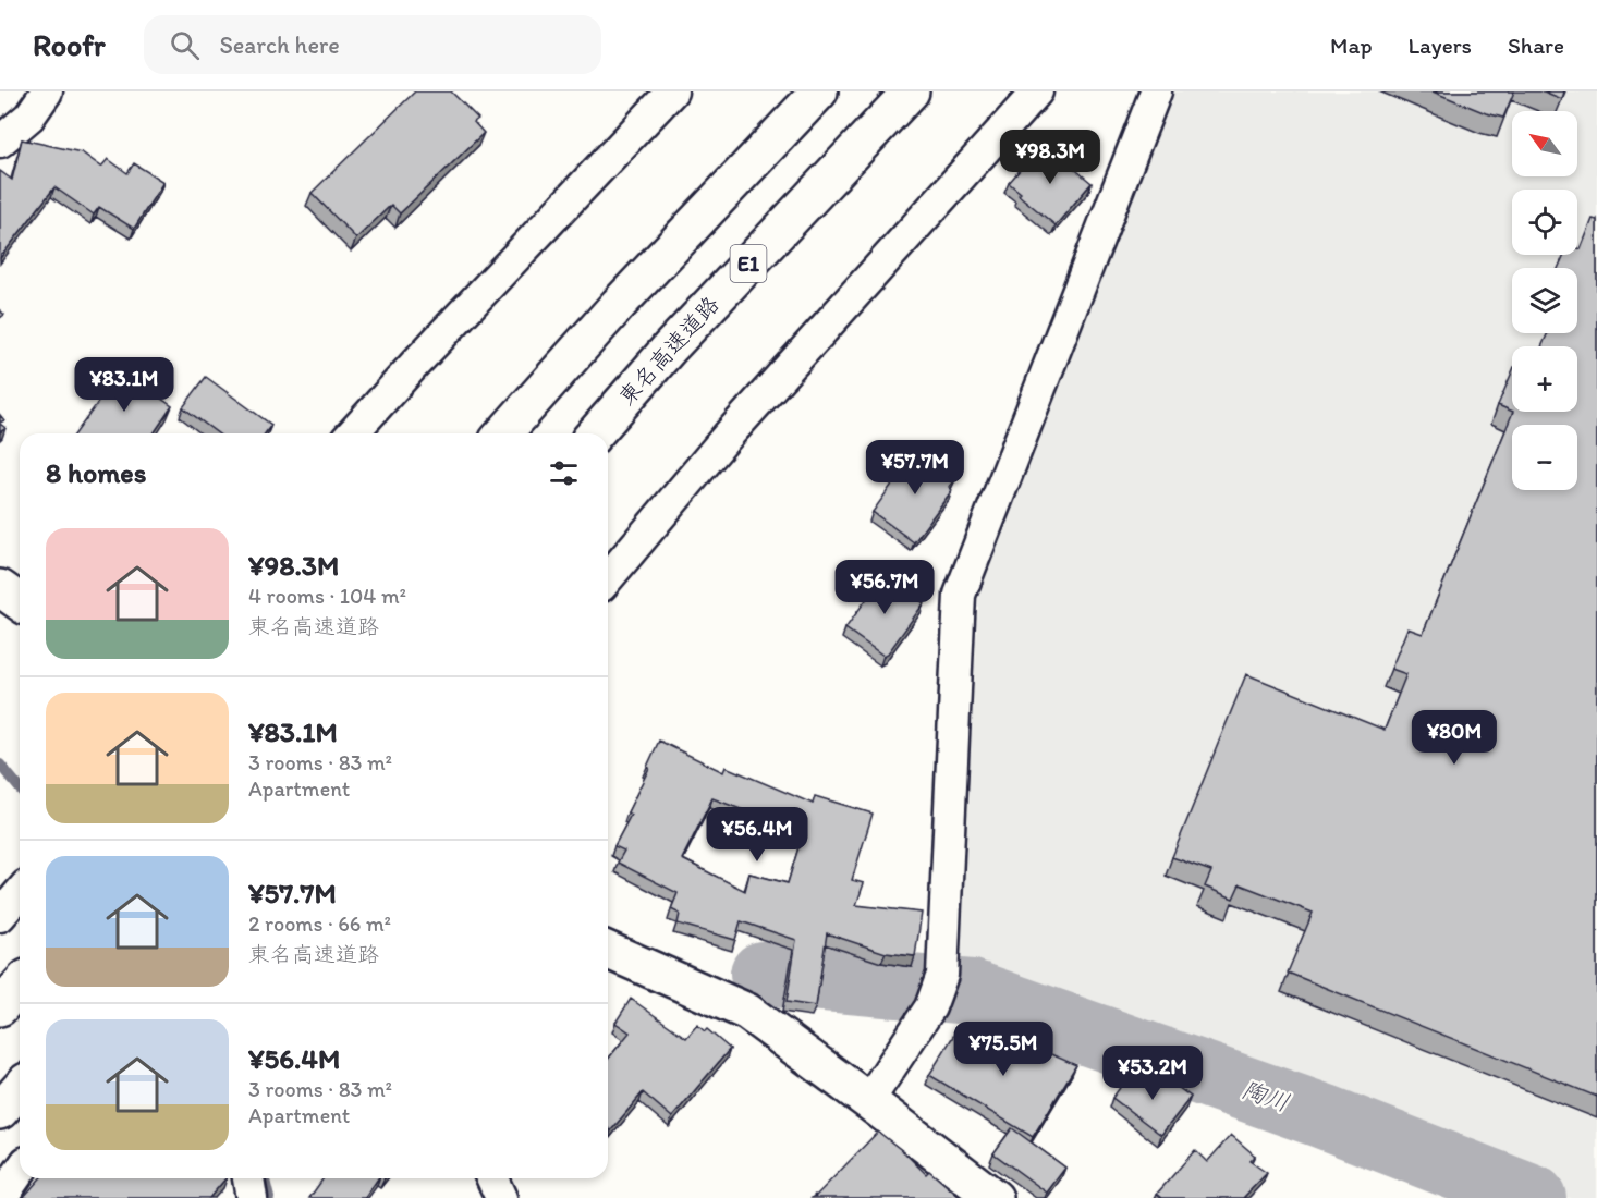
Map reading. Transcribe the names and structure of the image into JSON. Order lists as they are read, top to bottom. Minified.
{"streets":{"main road":["E1","東名高速道路"]},"water":["陶川"],"north":"top left","page":{"header":"Roofr","search":"Search here","nav":["Map","Layers","Share"],"map_buttons":["+","−"],"price":["¥98.3M","¥83.1M","¥57.7M","¥56.7M","¥80M","¥56.4M","¥75.5M","¥53.2M"],"heading":"8 homes","list":[{"name":"¥98.3M","note":"4 rooms · 104 m² · 東名高速道路"},{"name":"¥83.1M","note":"3 rooms · 83 m² · Apartment"},{"name":"¥57.7M","note":"2 rooms · 66 m² · 東名高速道路"},{"name":"¥56.4M","note":"3 rooms · 83 m² · Apartment"}]}}
